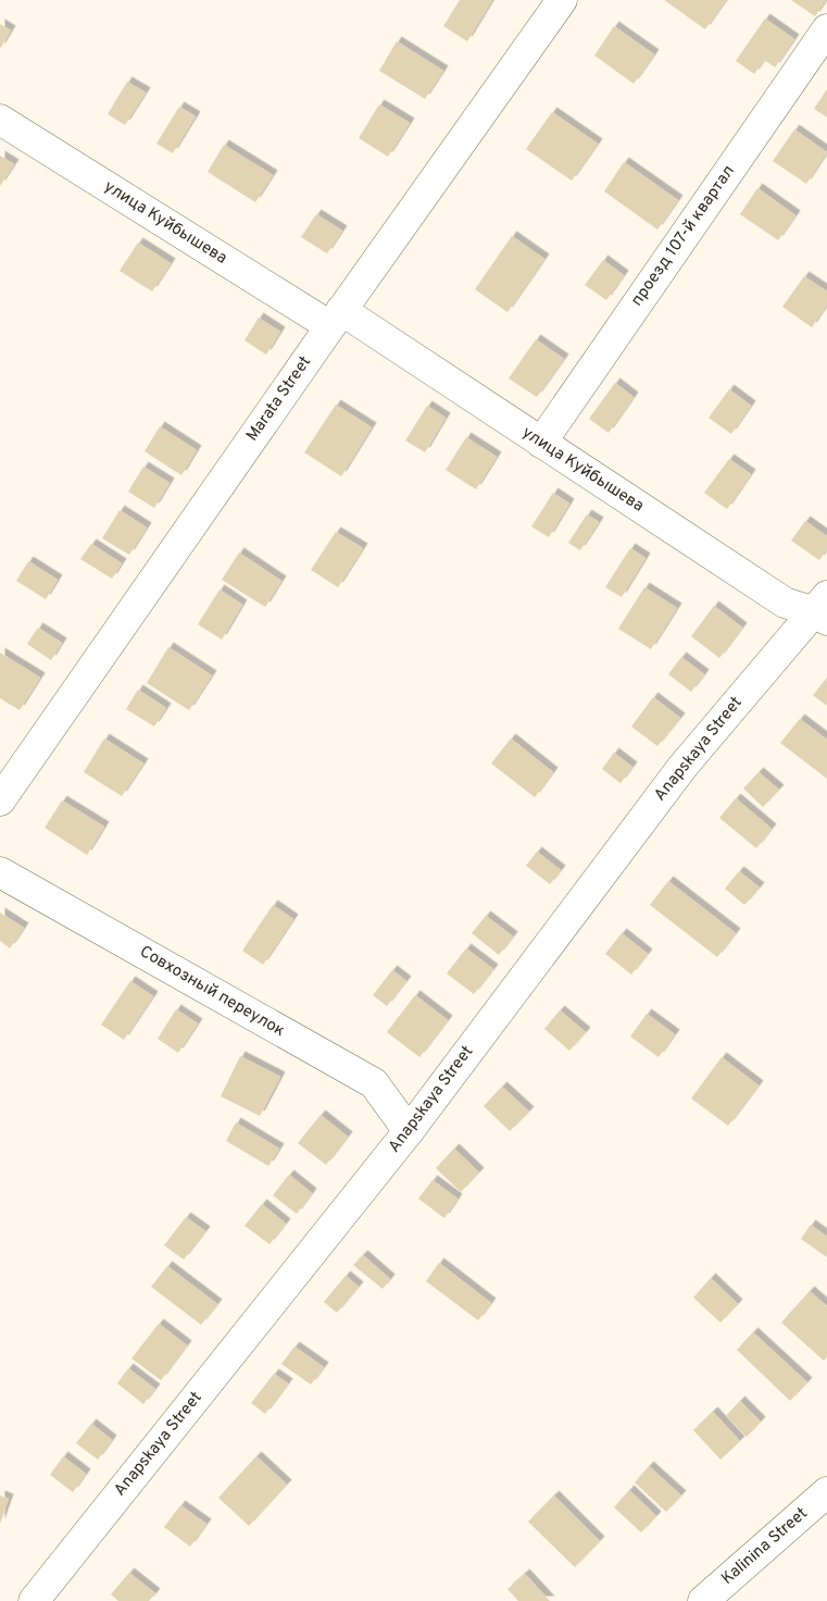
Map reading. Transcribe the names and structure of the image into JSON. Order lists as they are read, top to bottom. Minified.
{"streets":{"street":["улица Куйбышева","проезд 107-й квартал","Marata Street","Anapskaya Street","Совхозный переулок","Kalinina Street"]},"crossings":[["улица Куйбышева","проезд 107-й квартал"],["улица Куйбышева","Marata Street"],["улица Куйбышева","Anapskaya Street"],["Anapskaya Street","Совхозный переулок"]]}
